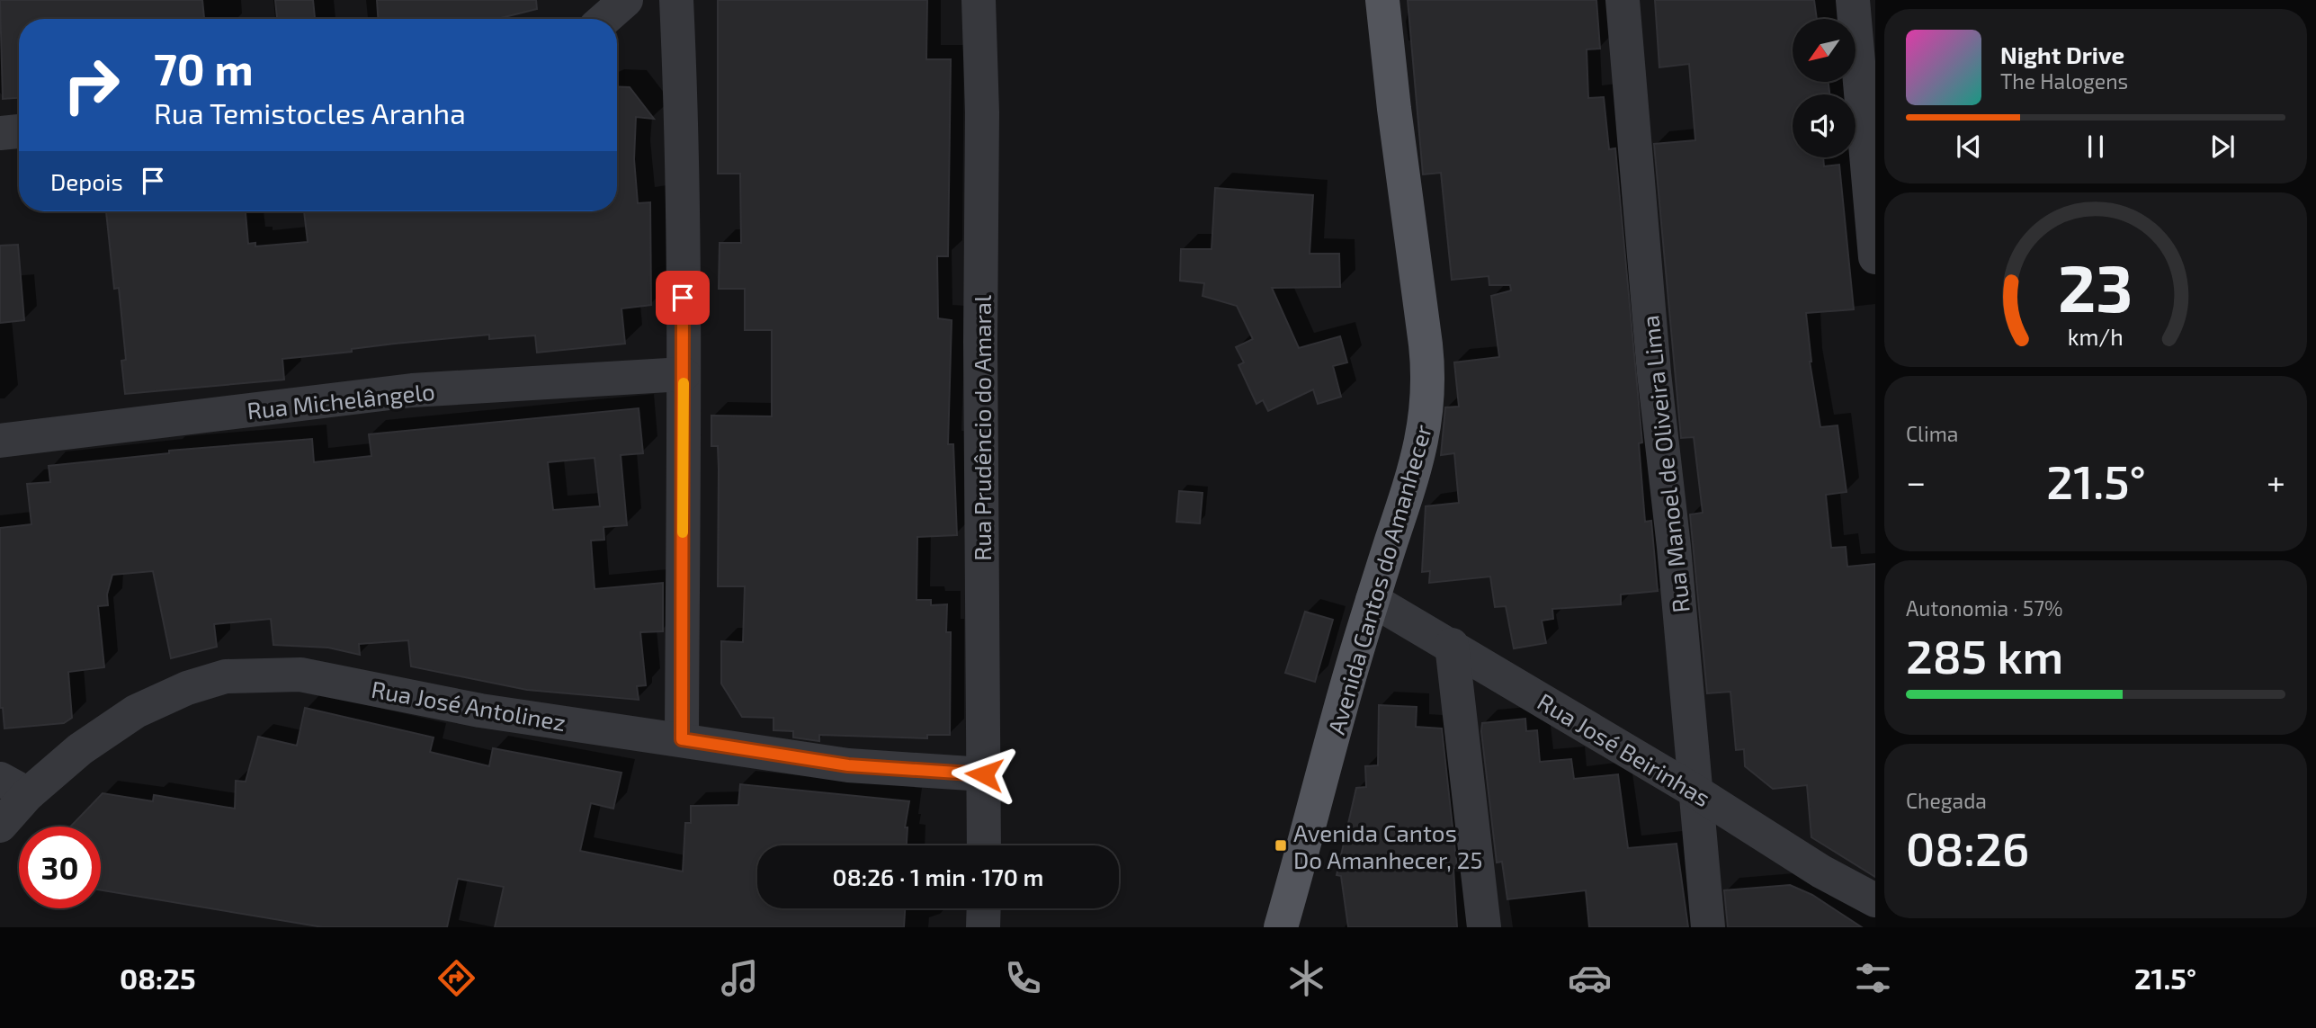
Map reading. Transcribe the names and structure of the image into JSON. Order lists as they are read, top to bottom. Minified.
{"streets":{"main road":["Avenida Cantos do Amanhecer"],"street":["Rua Michelângelo","Rua Prudêncio do Amaral","Rua Manoel de Oliveira Lima","Rua José Antolinez","Rua José Beirinhas"]},"crossings":[["Rua Prudêncio do Amaral","Rua José Antolinez"],["Rua Manoel de Oliveira Lima","Rua José Beirinhas"],["Avenida Cantos do Amanhecer","Rua José Beirinhas"]],"places":{"transit":["Avenida Cantos Do Amanhecer, 25"]},"north":"bottom left","page":{"turn":["70 m","Rua Temistocles Aranha"],"song":["Night Drive","The Halogens"],"then":"Depois","tile":["Clima",["Autonomia · 57%","285 km"],["Chegada","08:26"]],"heat":["−","21.5°","+"],"limit":"30","trip":"08:26 · 1 min · 170 m","tabs":["08:25","21.5°"],"gauge":["23","km/h"]}}
